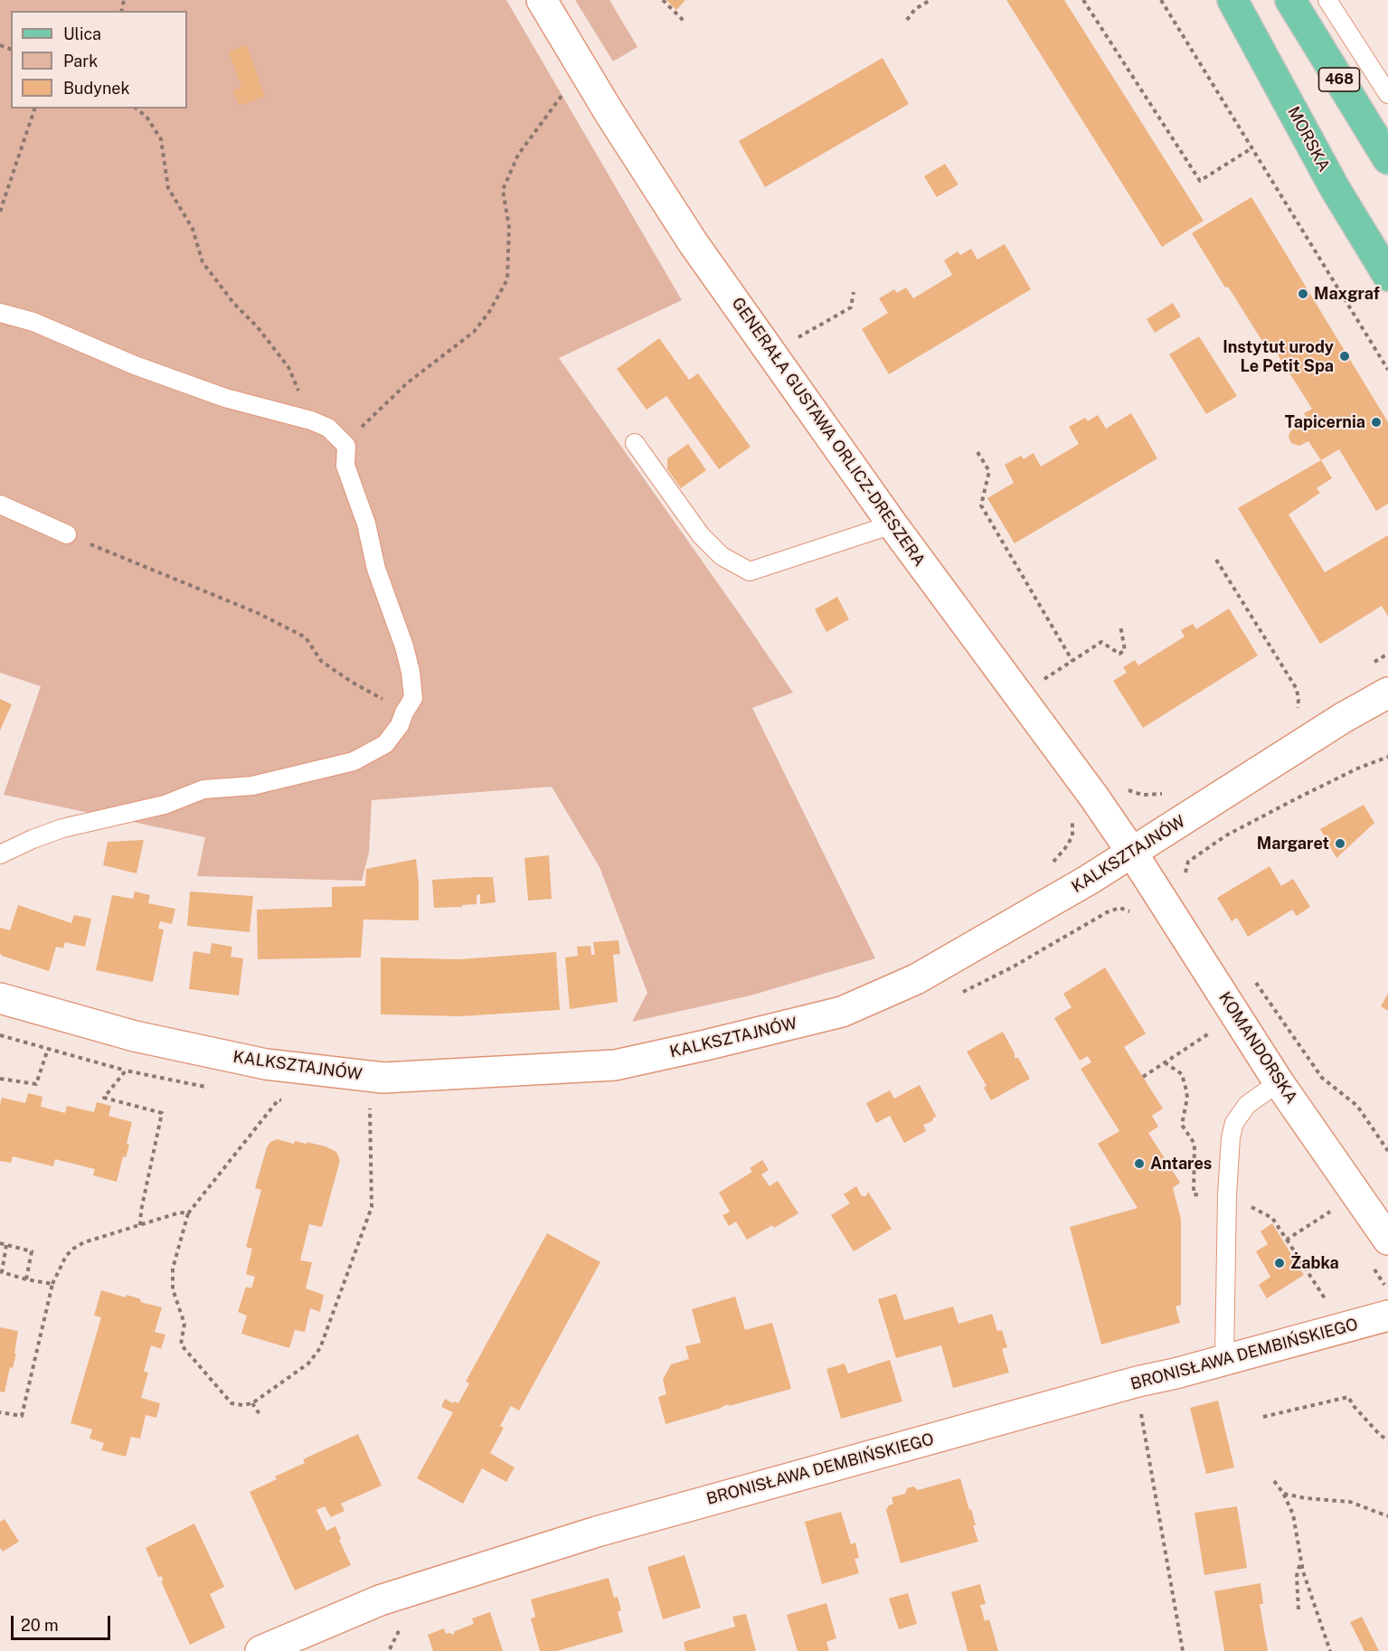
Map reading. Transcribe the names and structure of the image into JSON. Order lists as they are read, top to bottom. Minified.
{"streets":{"main road":["468","MORSKA"],"street":["GENERAŁA GUSTAWA ORLICZ-DRESZERA","KALKSZTAJNÓW","KOMANDORSKA","BRONISŁAWA DEMBIŃSKIEGO"]},"crossings":[["GENERAŁA GUSTAWA ORLICZ-DRESZERA","KALKSZTAJNÓW"],["GENERAŁA GUSTAWA ORLICZ-DRESZERA","KOMANDORSKA"],["KALKSZTAJNÓW","KOMANDORSKA"]],"places":["Maxgraf","Instytut urody Le Petit Spa","Tapicernia","Margaret","Antares","Żabka"],"legend":["Ulica","Park","Budynek"],"scale_bar":"20 m"}
